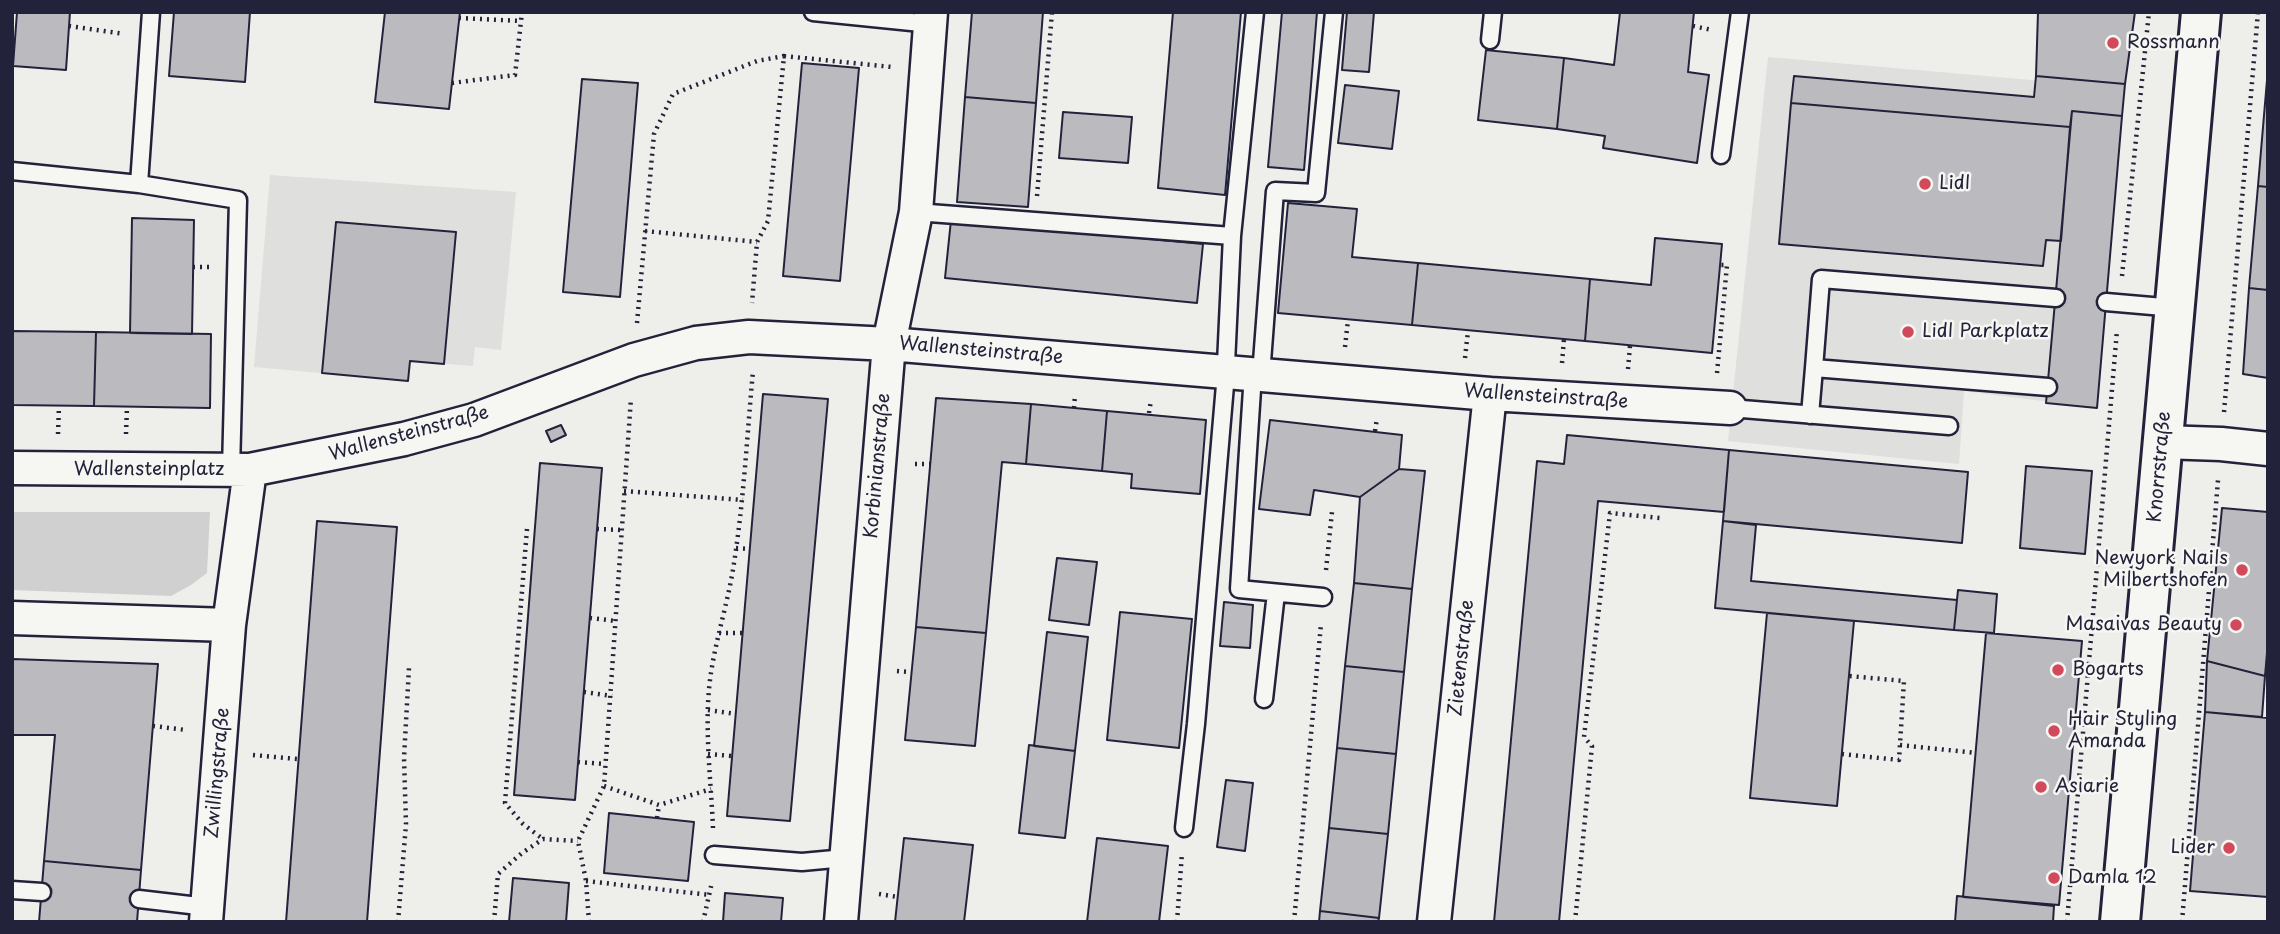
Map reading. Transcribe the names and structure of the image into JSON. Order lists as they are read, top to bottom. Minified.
{"streets":{"street":["Wallensteinstraße","Korbinianstraße","Knorrstraße","Wallensteinplatz","Zietenstraße","Zwillingstraße"]},"crossings":[["Wallensteinstraße","Korbinianstraße"],["Wallensteinstraße","Wallensteinplatz"],["Wallensteinstraße","Zietenstraße"],["Wallensteinplatz","Zwillingstraße"]],"places":["Rossmann","Lidl","Lidl Parkplatz","Newyork Nails Milbertshofen","Masaivas Beauty","Bogarts","Hair Styling Amanda","Asiarie","Lider","Damla 12"]}
